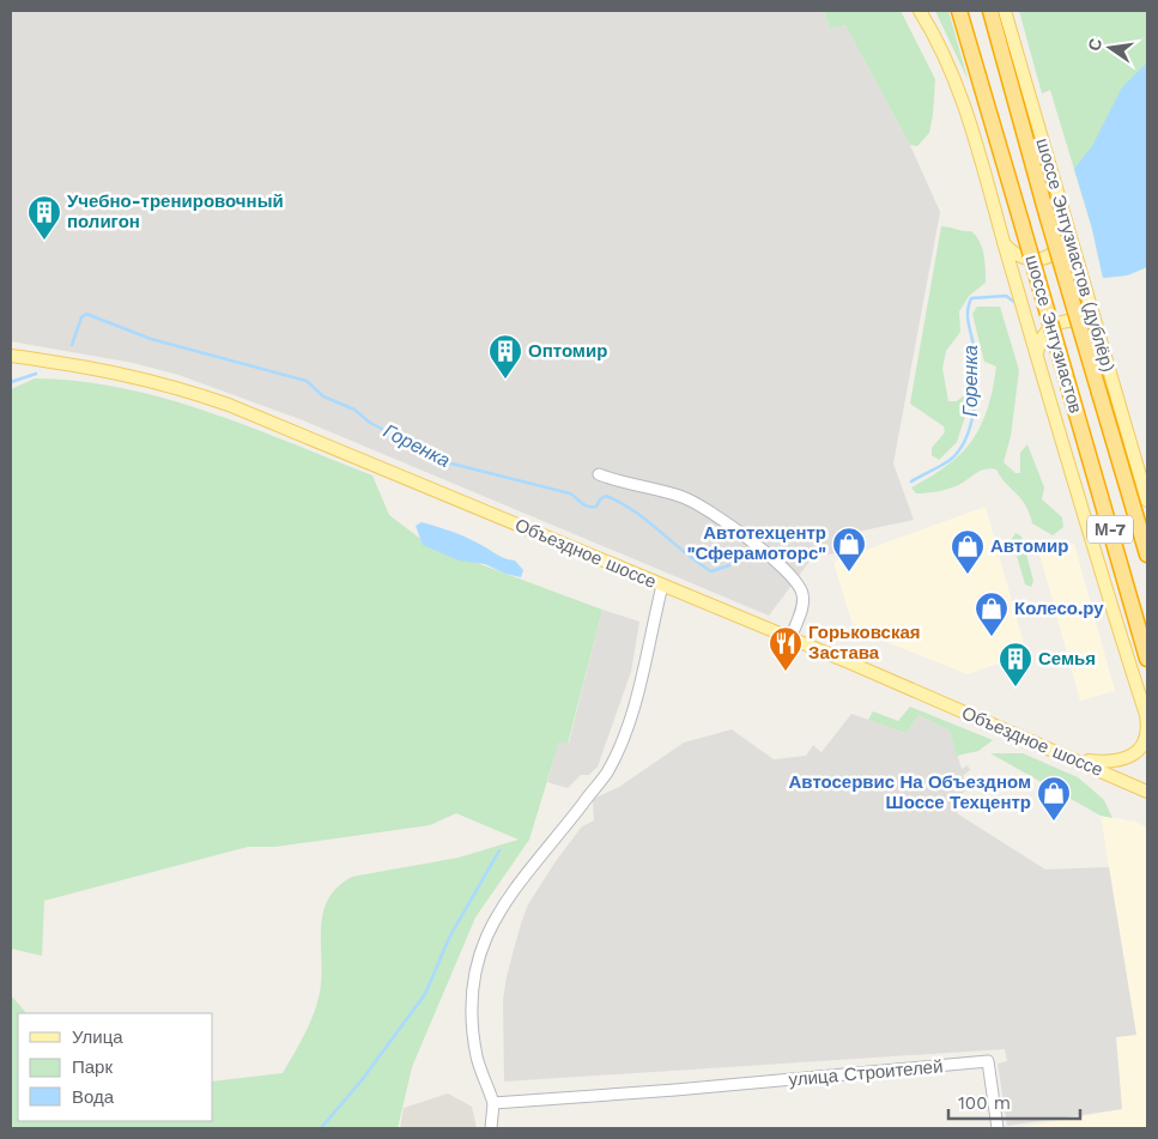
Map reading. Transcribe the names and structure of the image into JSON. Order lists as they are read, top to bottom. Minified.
{"streets":{"highway":["шоссе Энтузиастов","М-7"],"main road":["шоссе Энтузиастов (дублёр)","Объездное шоссе"],"street":["улица Строителей"]},"water":["Горенка"],"places":{"building":["Учебно-тренировочный полигон","Оптомир","Семья"],"shop":["Автотехцентр \"Сферамоторс\"","Автомир","Колесо.ру","Автосервис На Объездном Шоссе Техцентр"],"restaurant":["Горьковская Застава"]},"legend":["Улица","Парк","Вода"],"scale_bar":"100 m","north":"left"}
